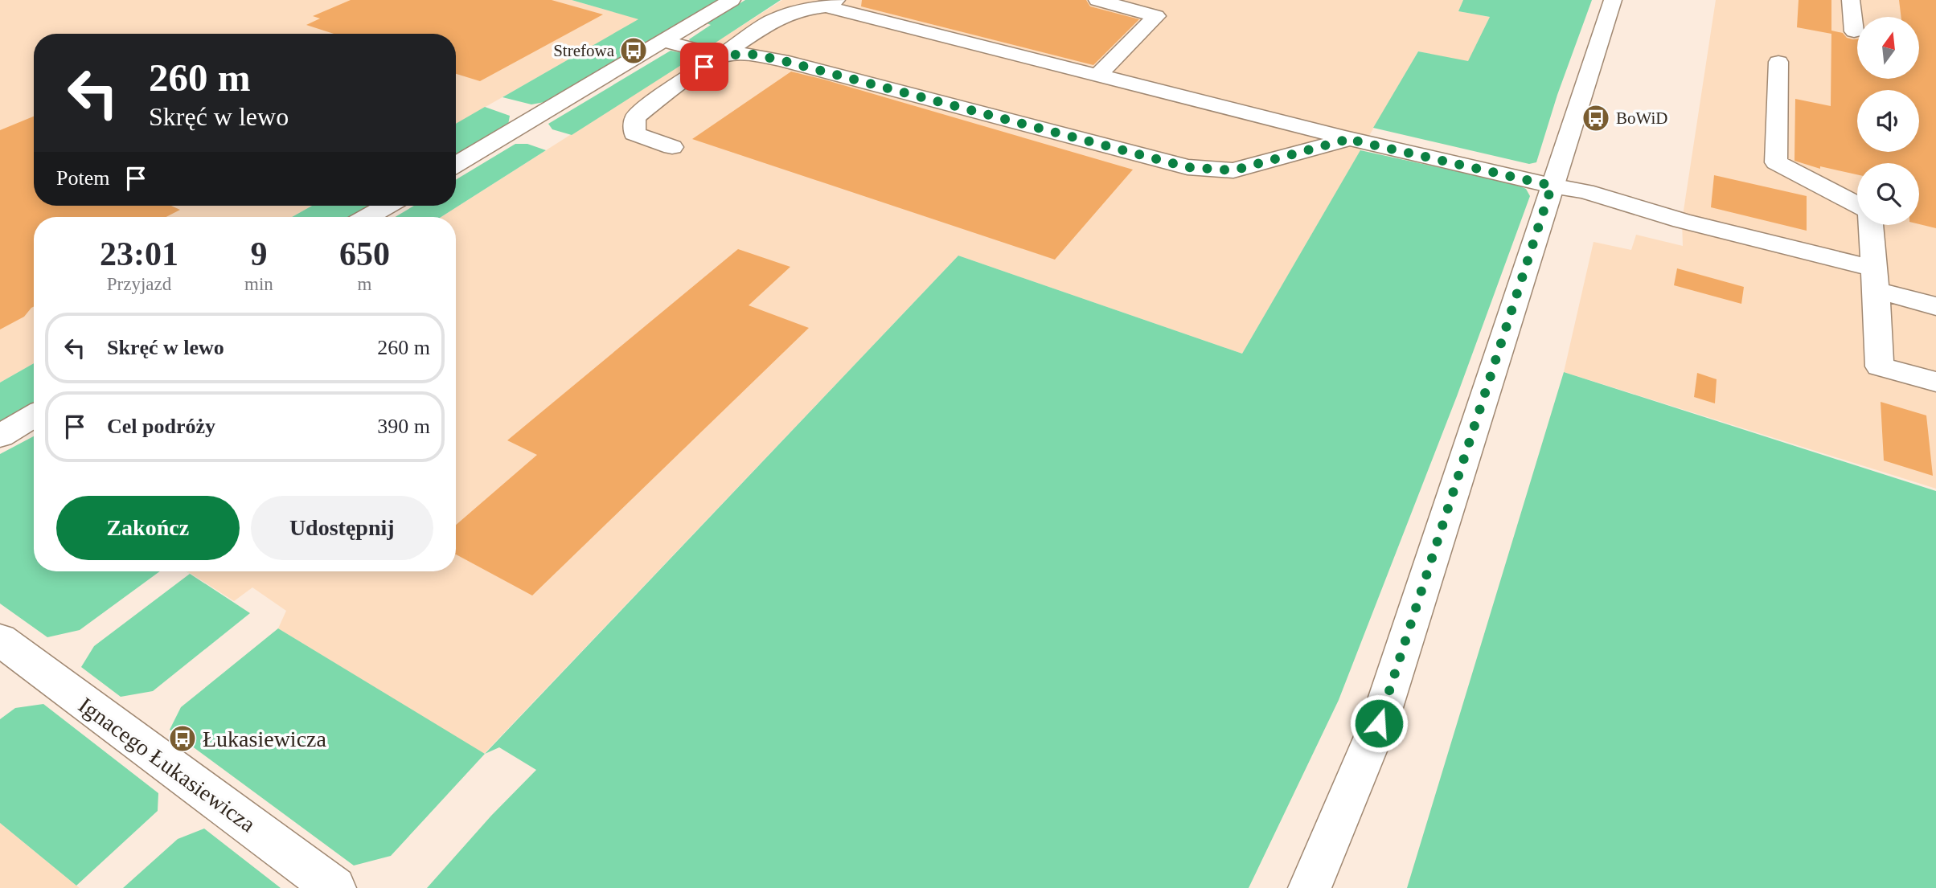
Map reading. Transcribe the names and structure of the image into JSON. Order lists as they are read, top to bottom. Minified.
{"streets":{"main road":["Ignacego Łukasiewicza"]},"places":{"bus stop":["Strefowa","BoWiD","Łukasiewicza"]},"north":"top","page":{"turn":["260 m","Skręć w lewo"],"then":"Potem","eta":["23:01","Przyjazd","9","min","650","m"],"list":[{"name":"Skręć w lewo","value":"260 m"},{"name":"Cel podróży","value":"390 m"}],"buttons":["Zakończ","Udostępnij"]}}
